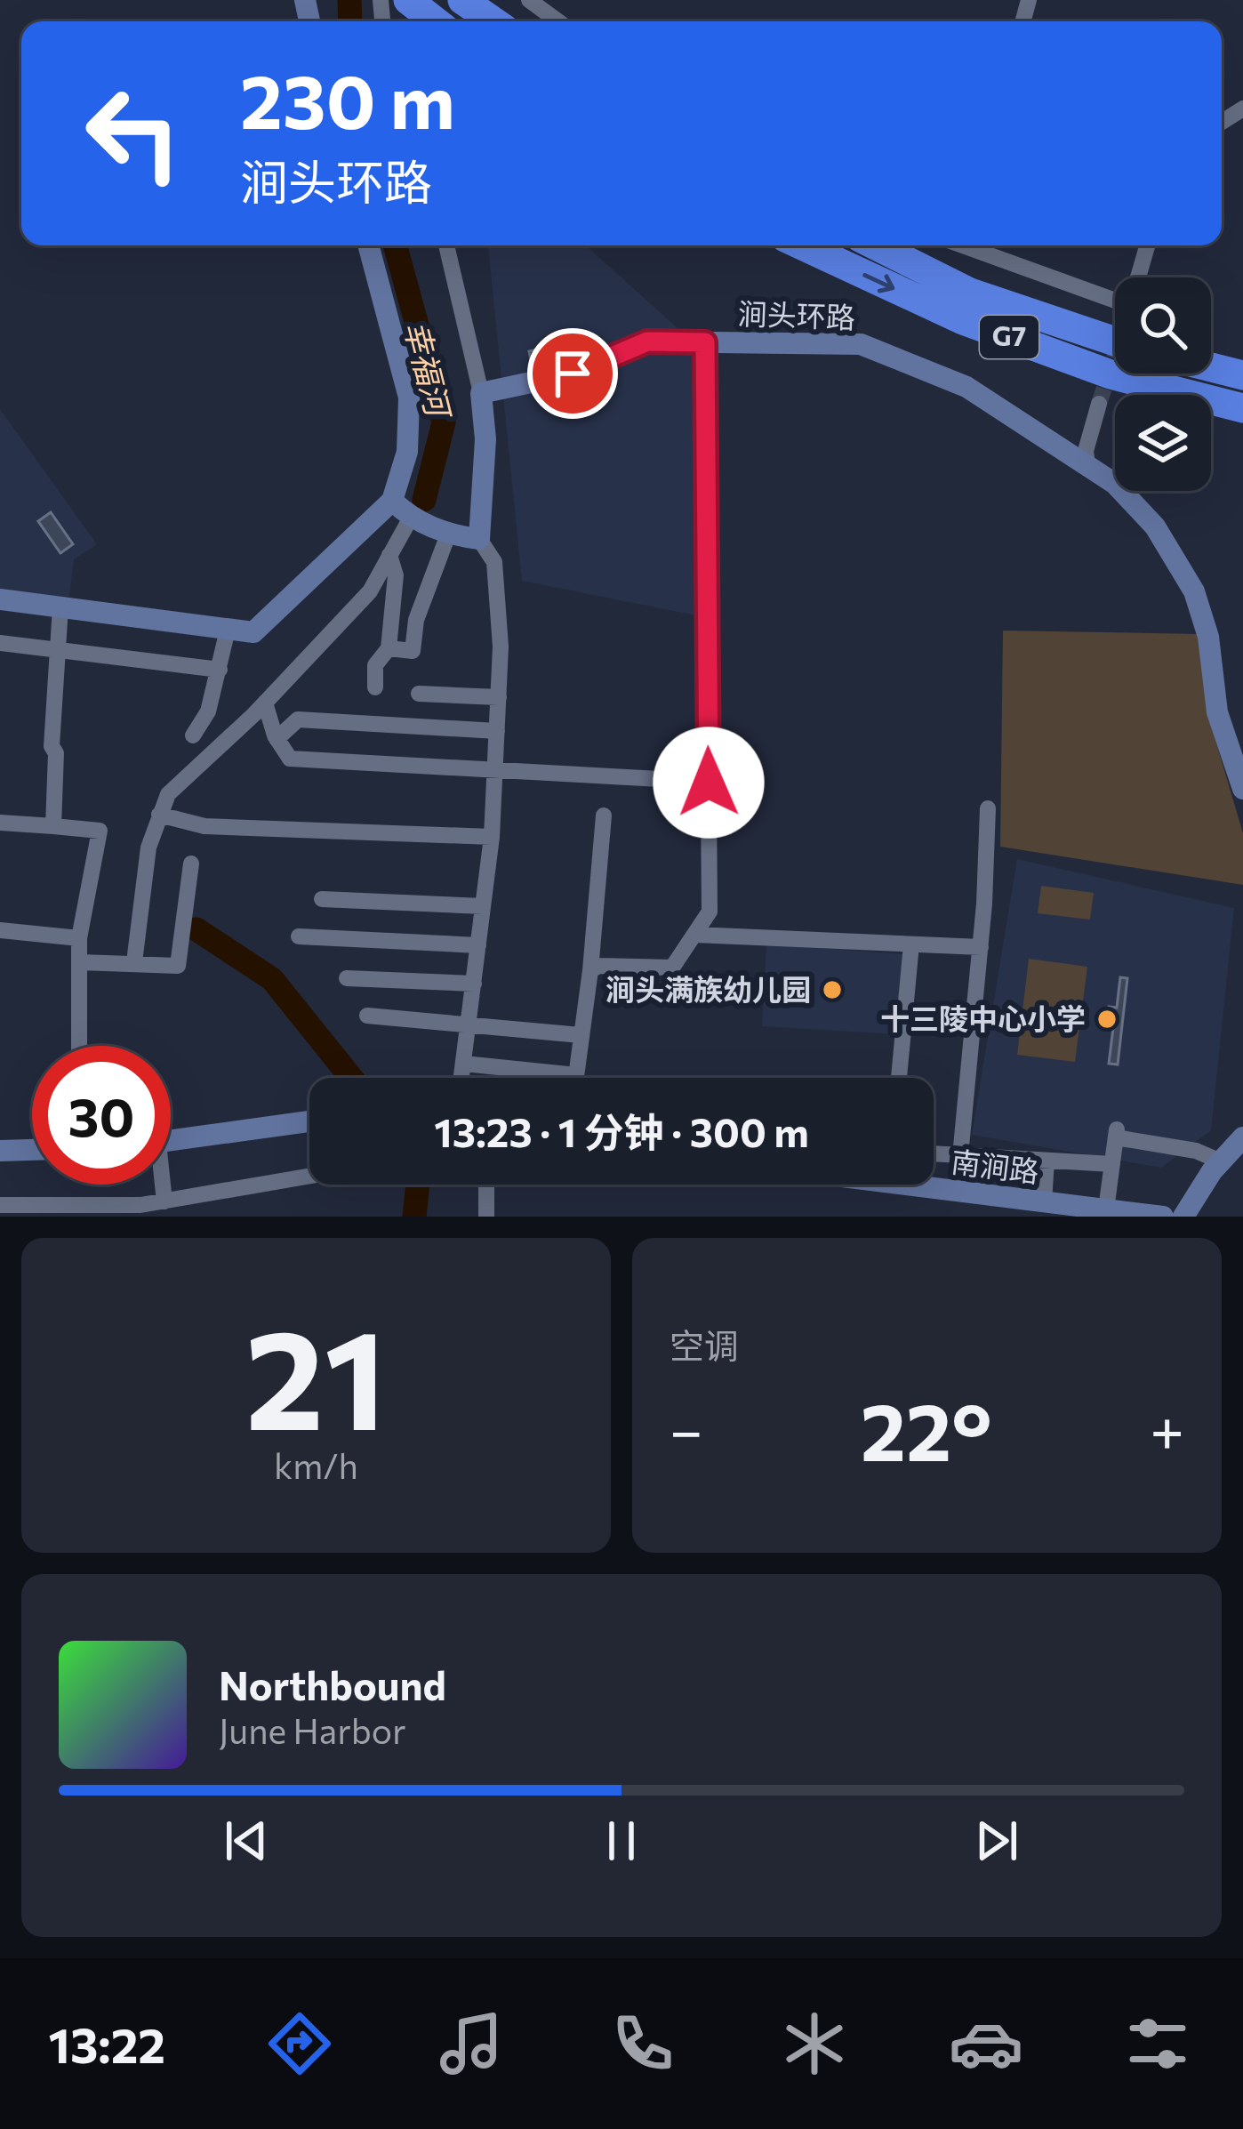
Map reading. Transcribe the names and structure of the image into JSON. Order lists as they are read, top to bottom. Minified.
{"streets":{"highway":["G7"],"street":["涧头环路","南涧路"]},"water":["幸福河"],"places":["涧头满族幼儿园","十三陵中心小学"],"page":{"turn":["230 m","涧头环路"],"limit":"30","trip":"13:23 · 1 分钟 · 300 m","tile":[["21","km/h"],"空调"],"heat":["−","22°","+"],"song":["Northbound","June Harbor"],"tabs":"13:22"}}
